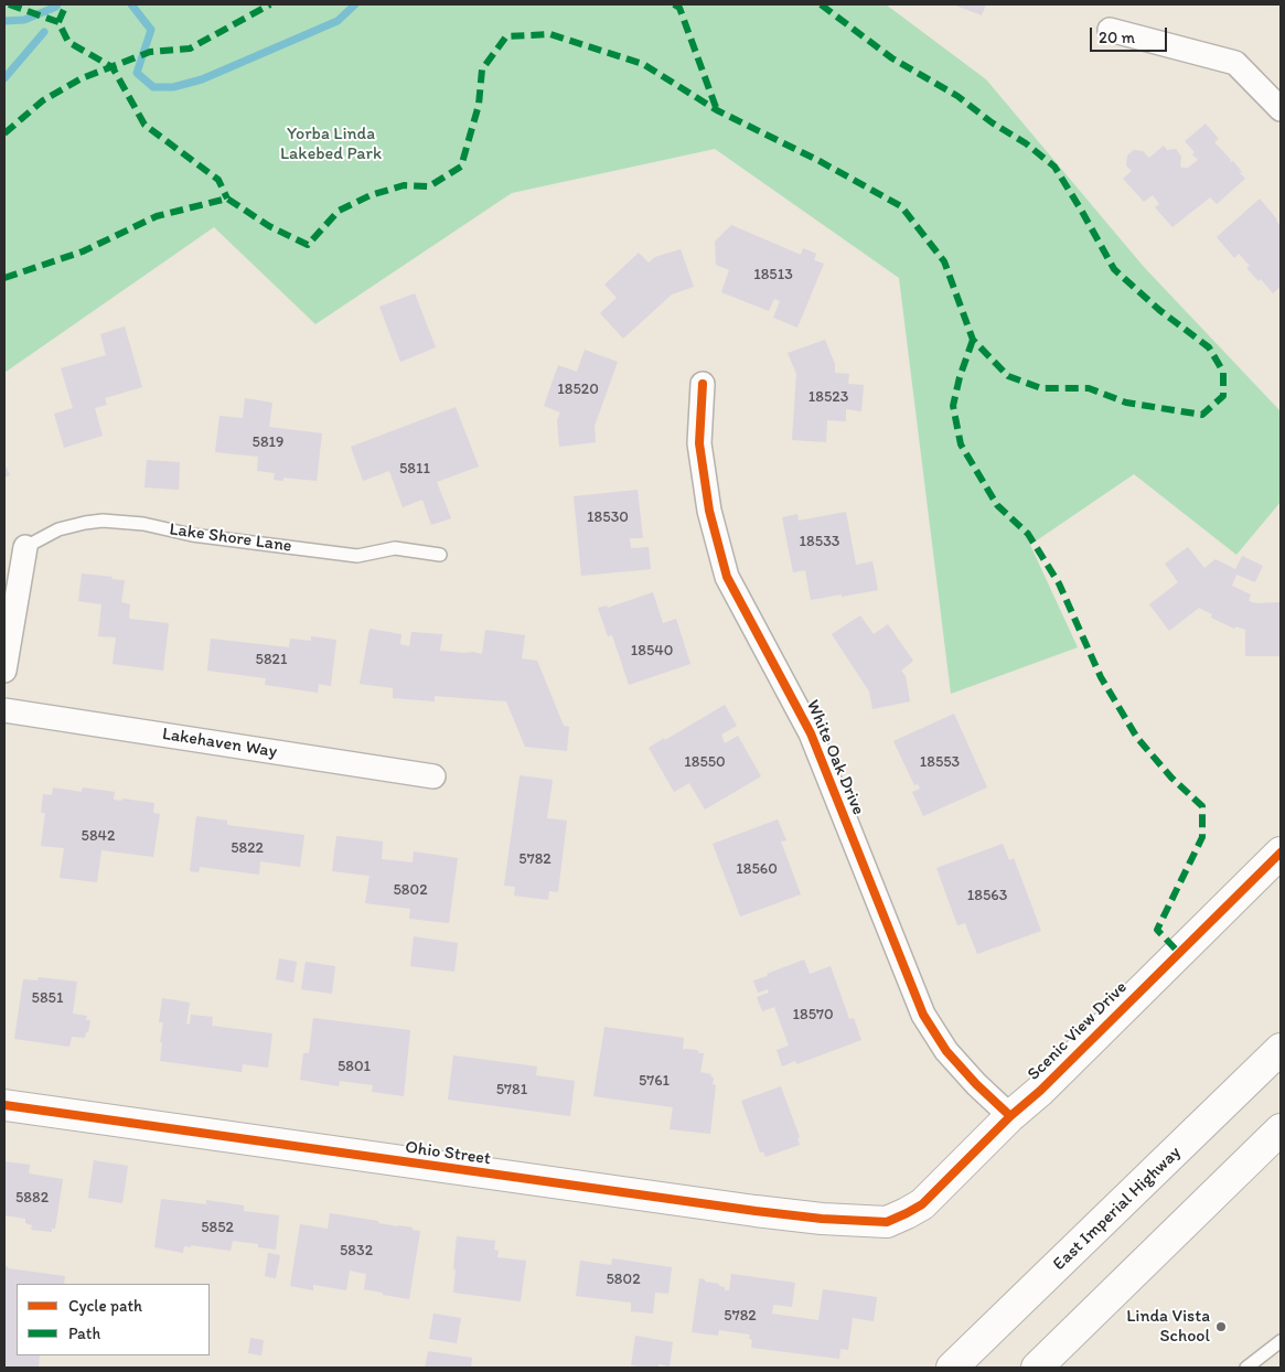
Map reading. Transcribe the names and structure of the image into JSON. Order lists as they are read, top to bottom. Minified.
{"streets":{"main road":["Scenic View Drive","Ohio Street","East Imperial Highway"],"street":["Lakehaven Way","White Oak Drive"],"lane":["Lake Shore Lane"]},"crossings":[["White Oak Drive","Scenic View Drive"],["Scenic View Drive","Ohio Street"]],"parks":["Yorba Linda Lakebed Park"],"places":["Linda Vista School"],"house_numbers":["18513","18520","18523","5819","5811","18530","18533","18540","5821","18550","18553","5842","5822","5782","18560","5802","18563","5851","18570","5801","5761","5781","5882","5852","5832","5802","5782"],"legend":["Cycle path","Path"],"scale_bar":"20 m"}
